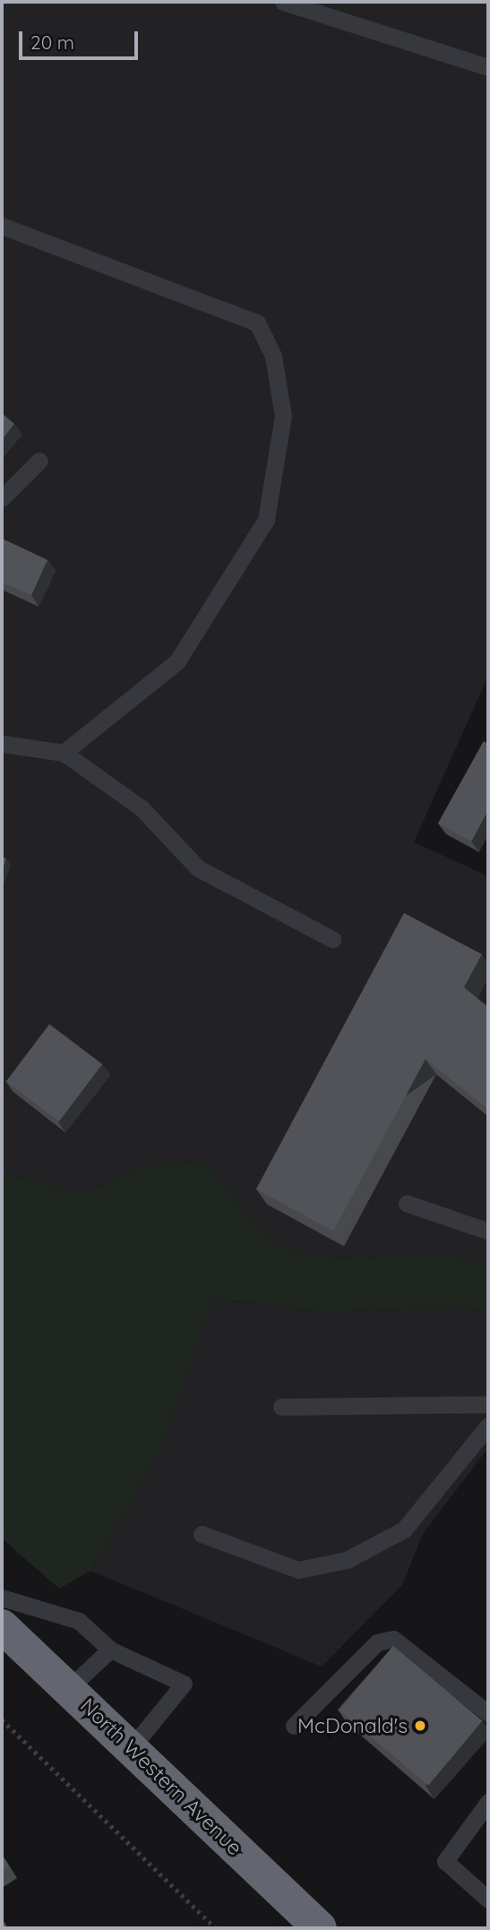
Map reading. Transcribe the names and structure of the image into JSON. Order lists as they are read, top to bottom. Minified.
{"streets":{"highway":["North Western Avenue"]},"places":["McDonald's"],"scale_bar":"20 m"}
